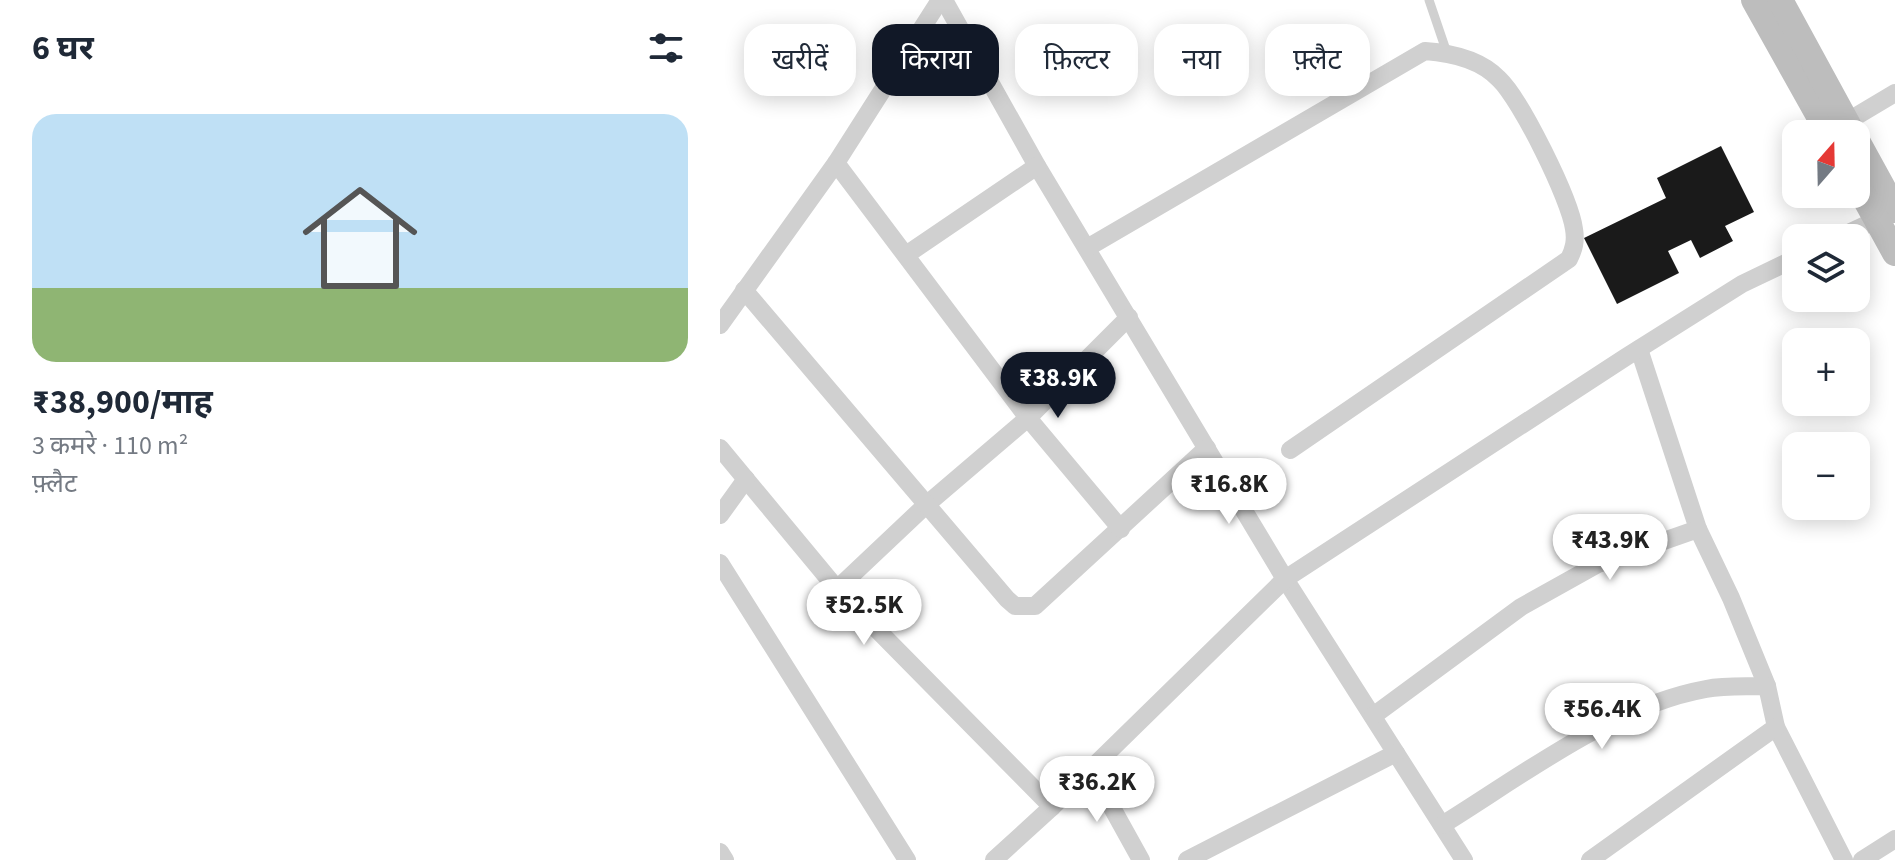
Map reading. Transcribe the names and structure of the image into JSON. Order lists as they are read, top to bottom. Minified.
{"north":"top","page":{"heading":"6 घर","chip":["खरीदें","किराया","फ़िल्टर","नया","फ़्लैट"],"list":[{"name":"₹38,900/माह","note":"3 कमरे · 110 m² · फ़्लैट"}],"map_buttons":["+","−"],"price":["₹38.9K","₹16.8K","₹43.9K","₹52.5K","₹56.4K","₹36.2K"]}}
